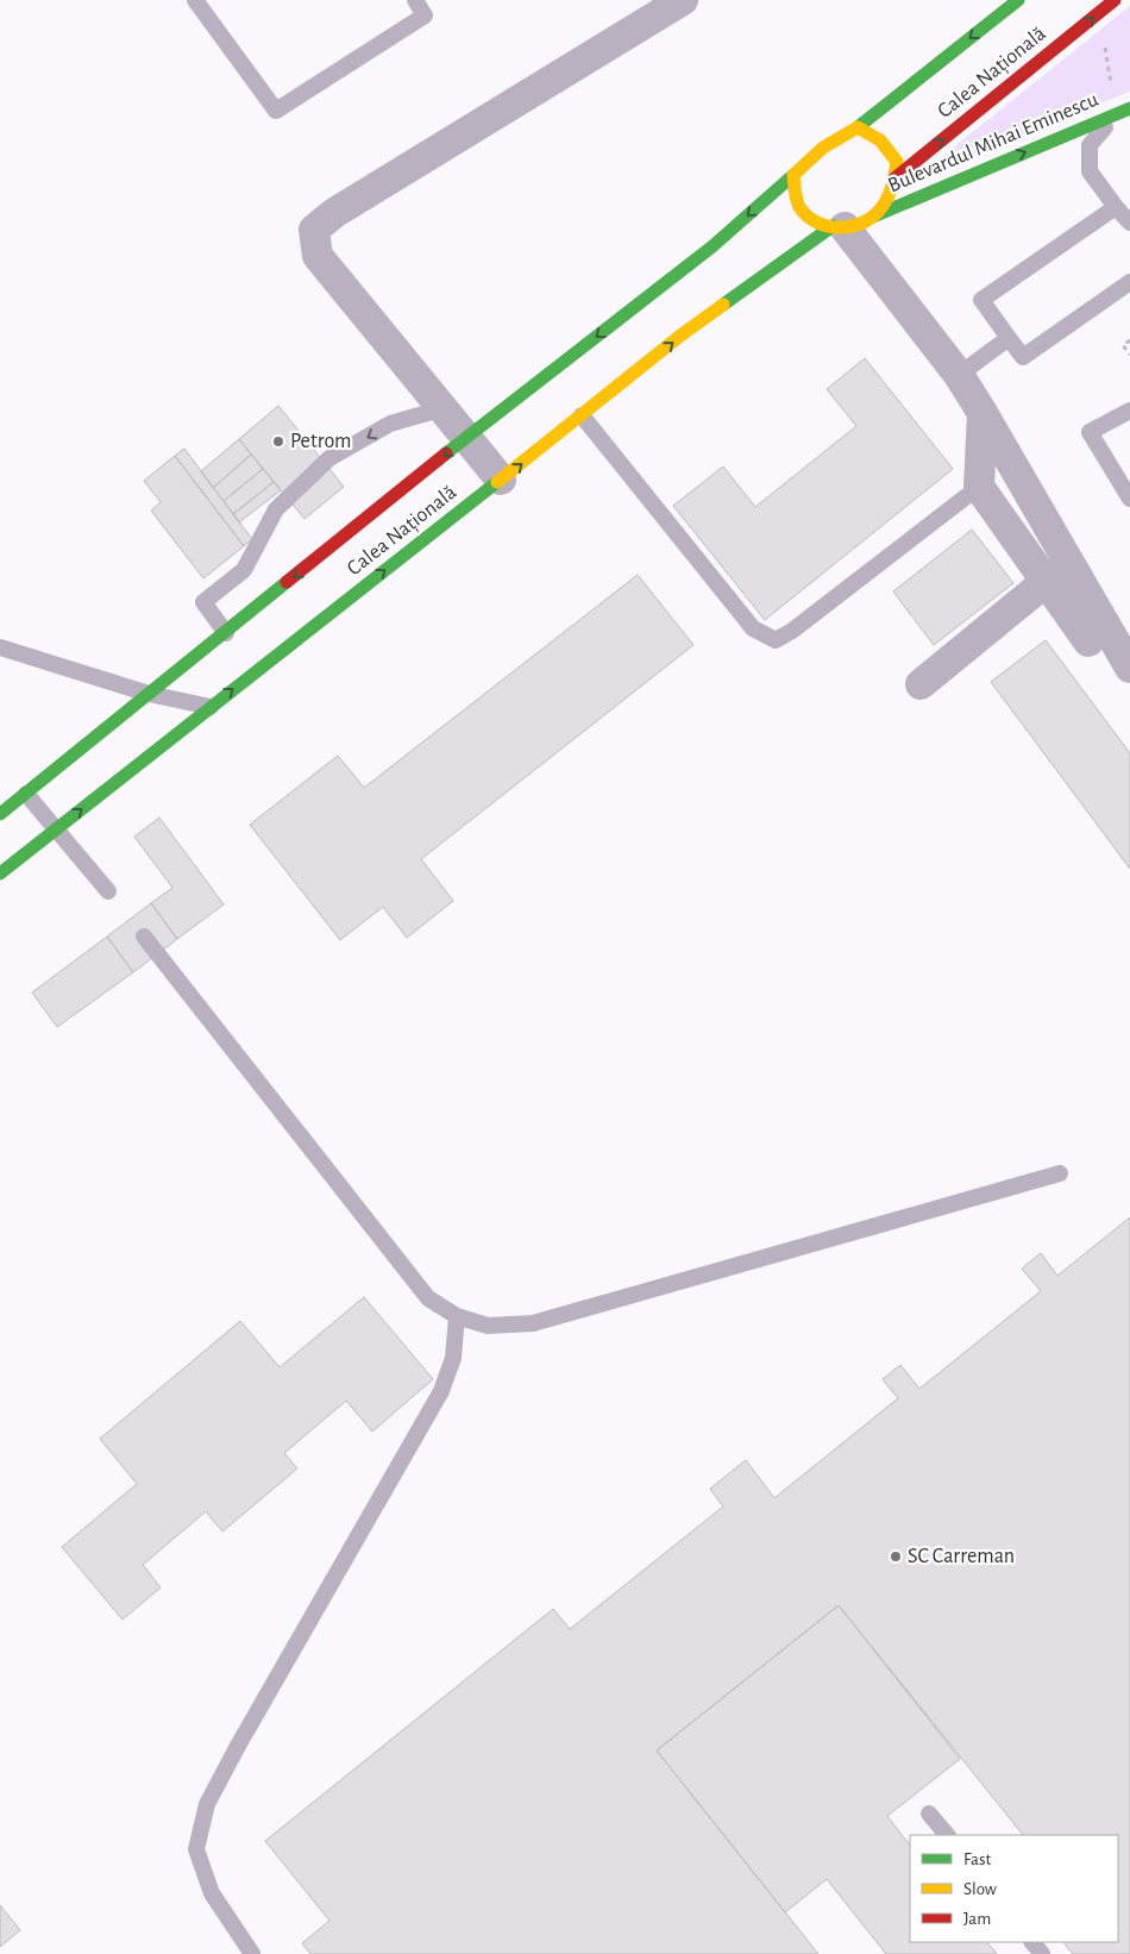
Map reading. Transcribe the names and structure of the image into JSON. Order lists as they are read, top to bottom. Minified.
{"streets":{"main road":["Calea Națională","Bulevardul Mihai Eminescu"]},"crossings":[["Calea Națională","Bulevardul Mihai Eminescu"]],"one_way":["Bulevardul Mihai Eminescu"],"places":["Petrom","SC Carreman"],"legend":["Fast","Slow","Jam"]}
